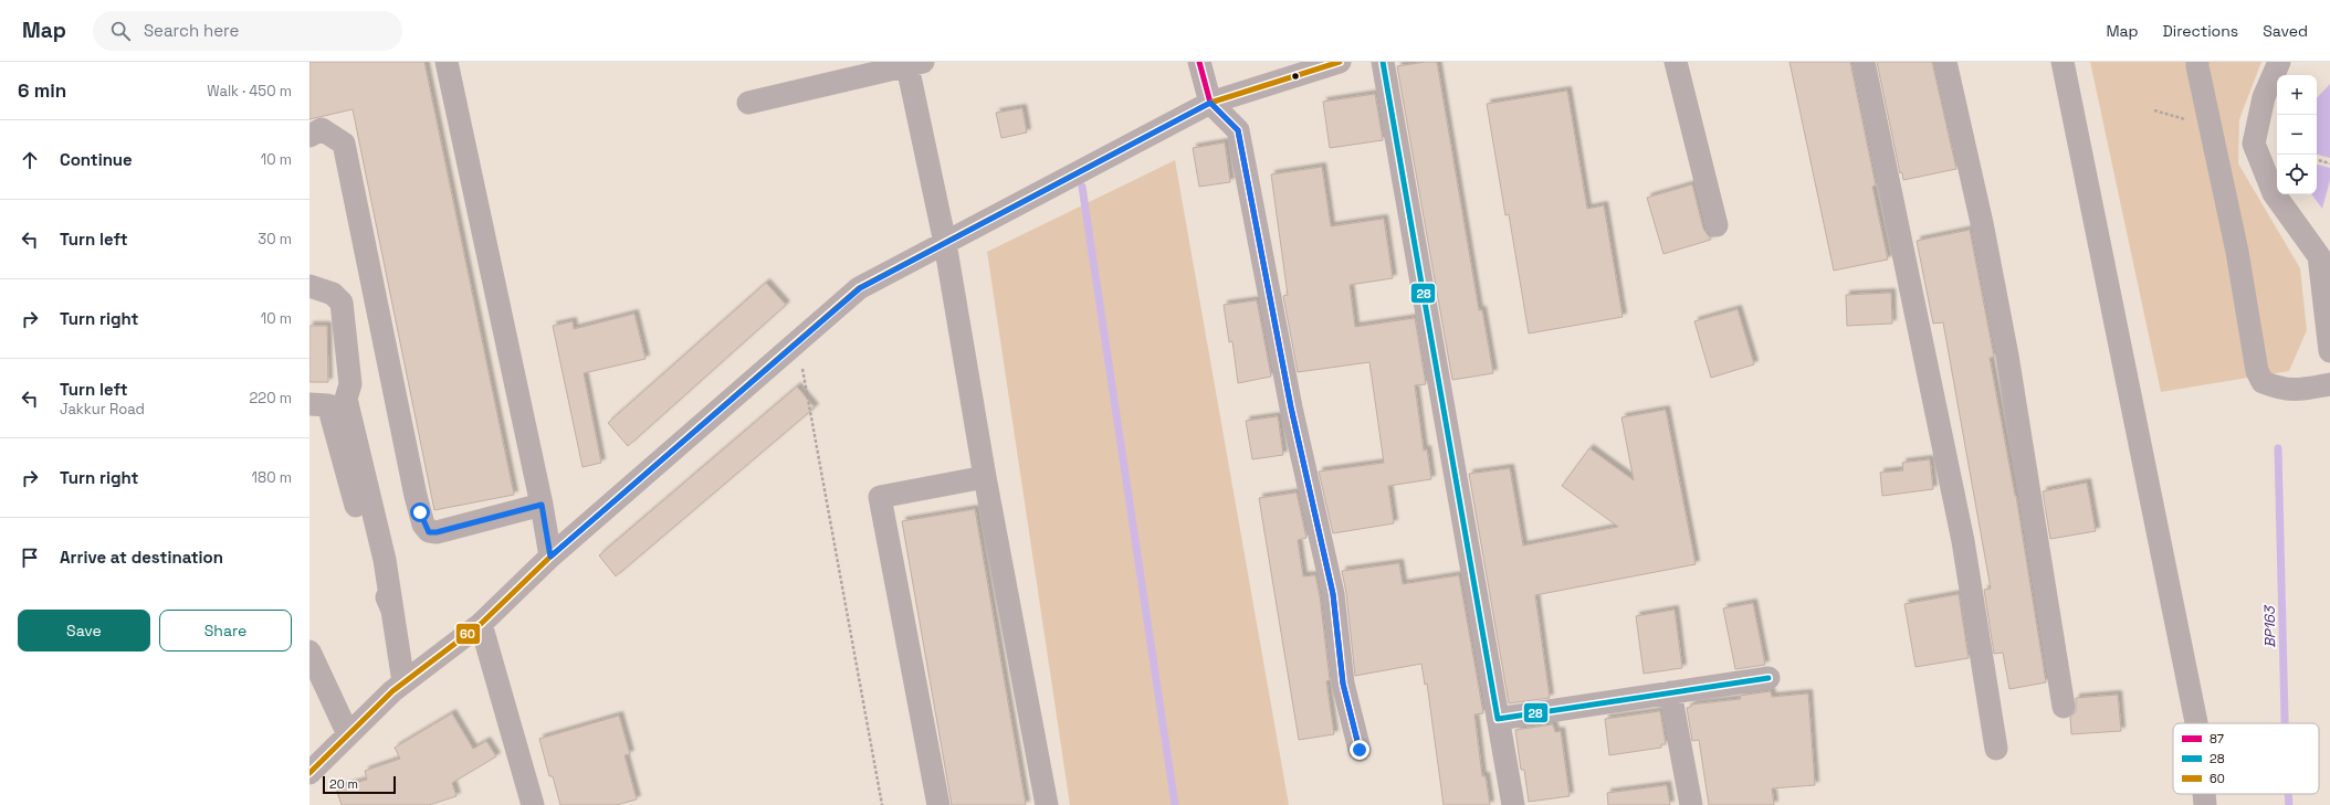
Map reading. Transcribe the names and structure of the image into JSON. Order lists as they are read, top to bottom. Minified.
{"water":["BP163"],"lines":["transit line 87","transit line 28","transit line 60"],"legend":["87","28","60"],"scale_bar":"20 m","page":{"header":"Map","search":"Search here","nav":["Map","Directions","Saved"],"heading":["6 min","Walk · 450 m"],"map_buttons":["+","−"],"list":[["Continue","10 m"],["Turn left","30 m"],["Turn right","10 m"],["Turn left","Jakkur Road","220 m"],["Turn right","180 m"],"Arrive at destination"],"buttons":["Save","Share"],"scale":"20 m"}}
